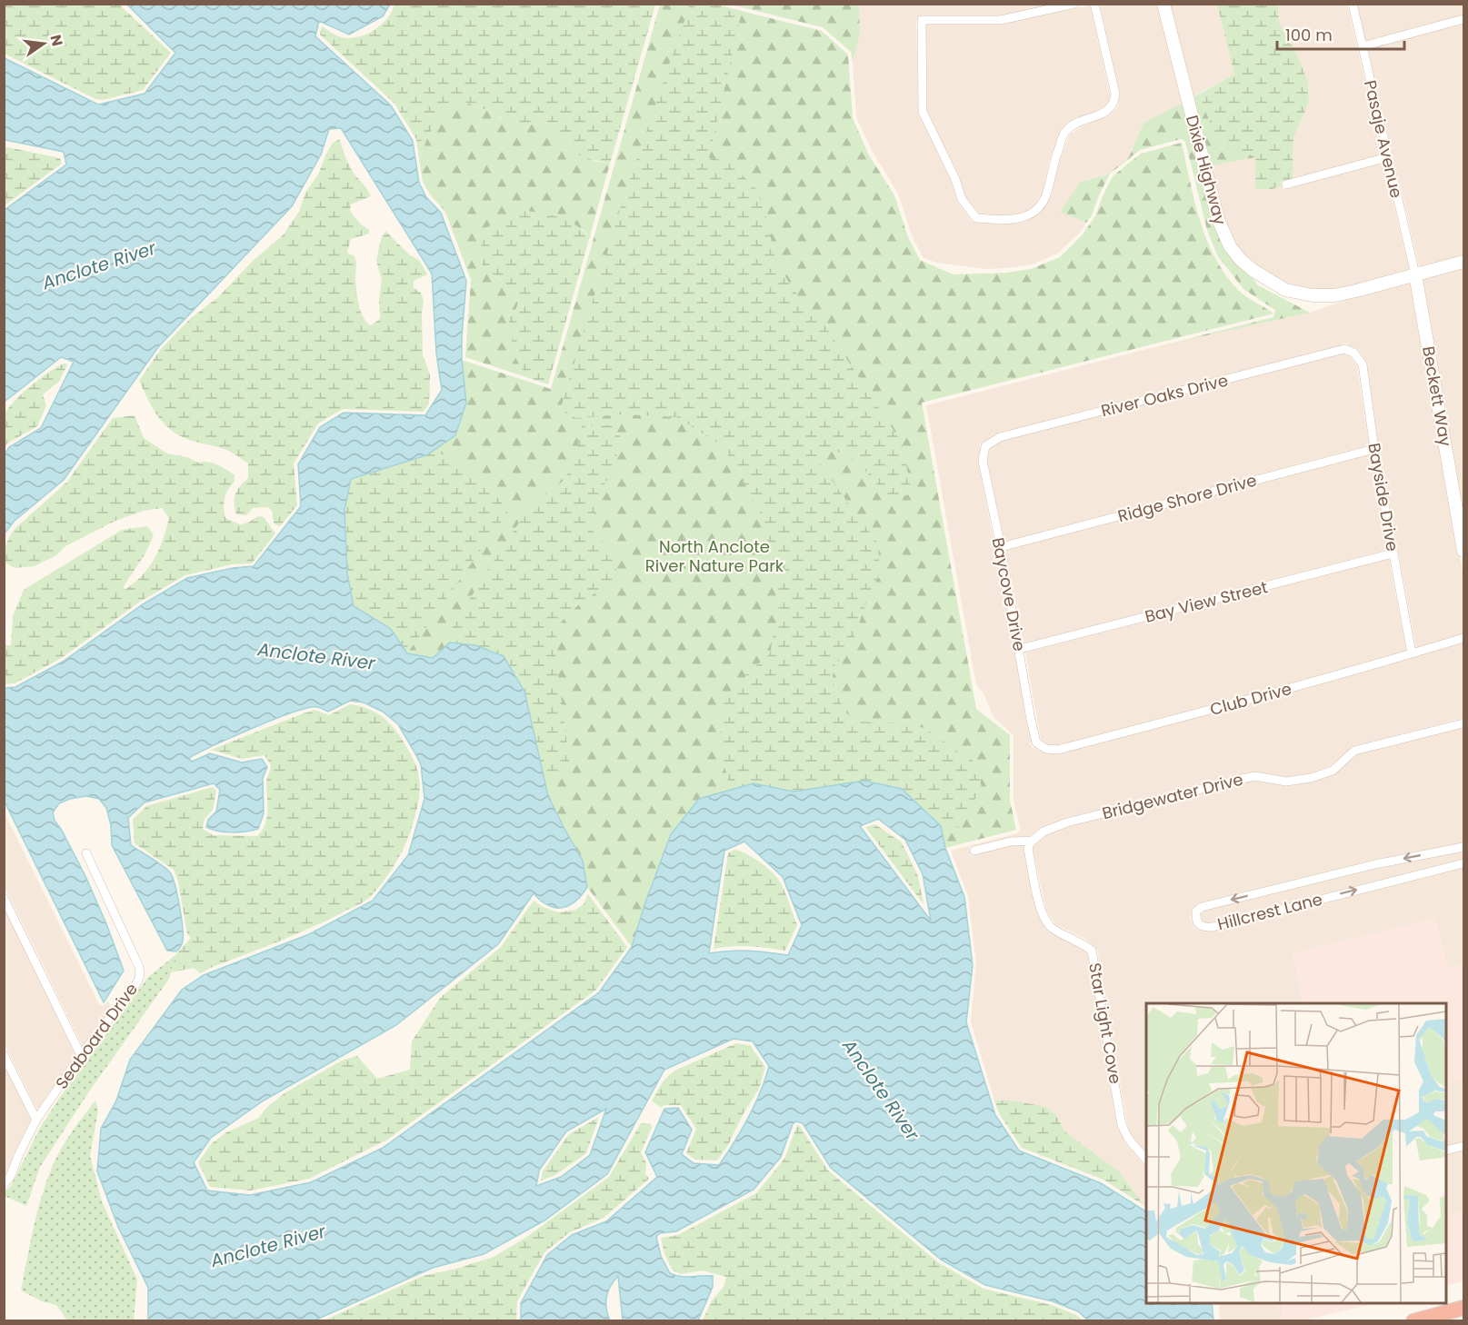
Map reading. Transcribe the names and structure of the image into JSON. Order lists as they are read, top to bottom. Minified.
{"streets":{"street":["Pasaje Avenue","Dixie Highway","River Oaks Drive","Beckett Way","Bayside Drive","Ridge Shore Drive","Baycove Drive","Bay View Street","Club Drive","Bridgewater Drive","Hillcrest Lane","Star Light Cove","Seaboard Drive"]},"crossings":[["Pasaje Avenue","Dixie Highway"],["Pasaje Avenue","Beckett Way"],["Dixie Highway","Beckett Way"],["River Oaks Drive","Bayside Drive"],["River Oaks Drive","Baycove Drive"],["Bayside Drive","Ridge Shore Drive"],["Bayside Drive","Bay View Street"],["Bayside Drive","Club Drive"],["Ridge Shore Drive","Baycove Drive"],["Baycove Drive","Bay View Street"],["Baycove Drive","Club Drive"],["Bridgewater Drive","Star Light Cove"]],"water":["Anclote River"],"parks":["North Anclote River Nature Park"],"scale_bar":"100 m","north":"right"}
